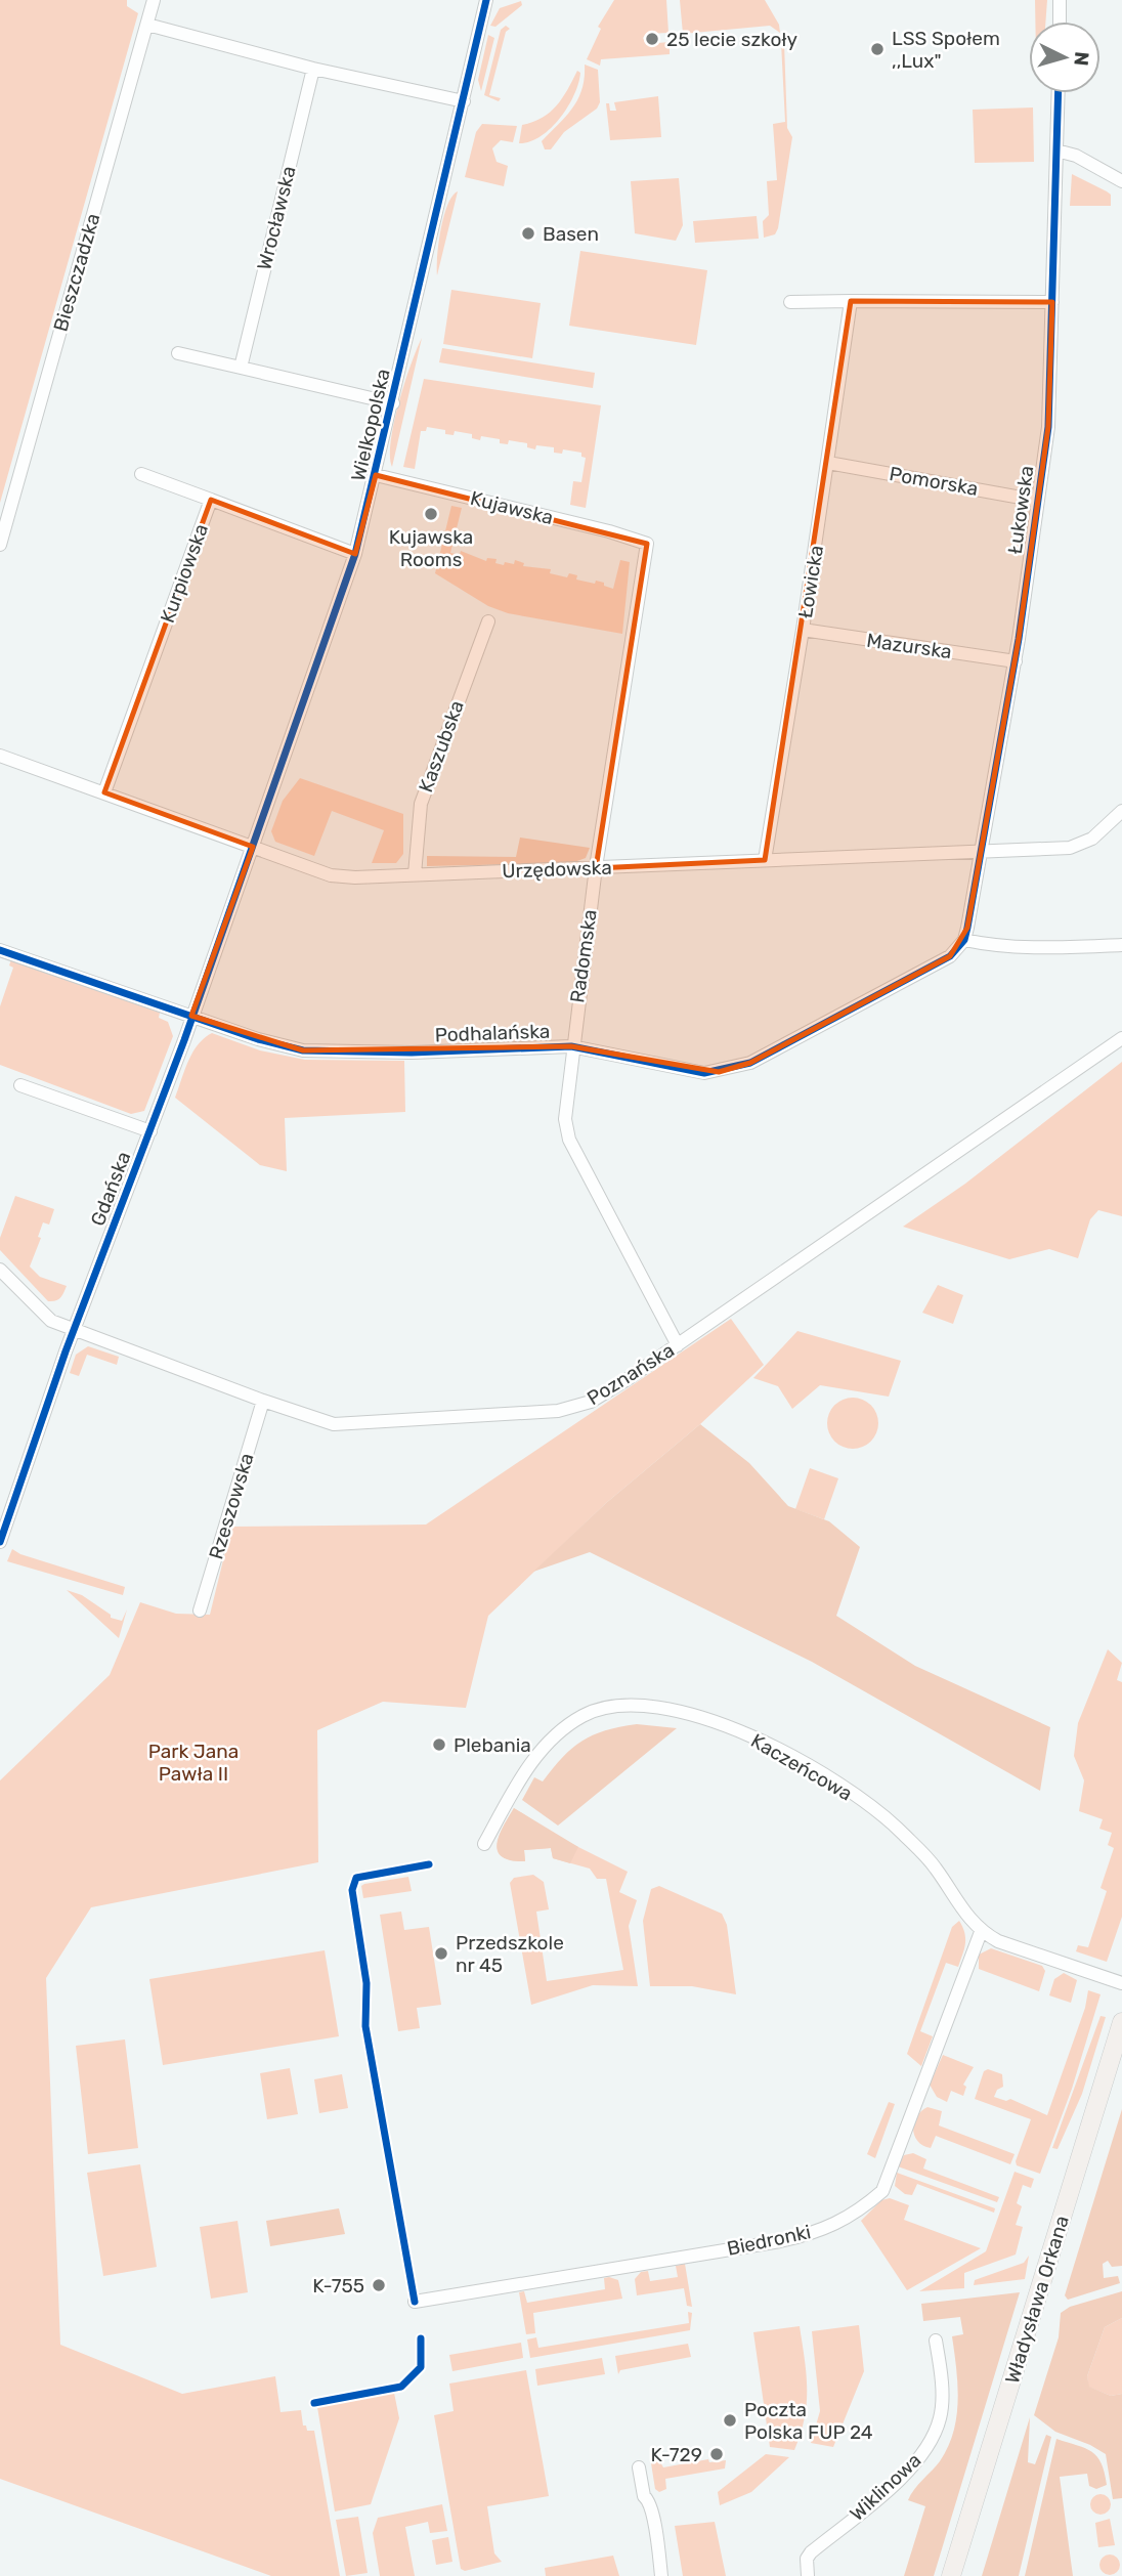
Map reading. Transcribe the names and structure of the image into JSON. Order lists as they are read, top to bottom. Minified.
{"streets":{"street":["Wrocławska","Bieszczadzka","Wielkopolska","Pomorska","Kujawska","Łukowska","Kurpiowska","Łowicka","Mazurska","Kaszubska","Urzędowska","Radomska","Podhalańska","Gdańska","Poznańska","Rzeszowska","Kaczeńcowa","Biedronki","Władysława Orkana","Wiklinowa"]},"crossings":[["Wielkopolska","Kujawska"],["Wielkopolska","Kurpiowska"],["Wielkopolska","Urzędowska"],["Wielkopolska","Gdańska"],["Pomorska","Łukowska"],["Pomorska","Łowicka"],["Kujawska","Radomska"],["Łukowska","Mazurska"],["Łukowska","Urzędowska"],["Łukowska","Podhalańska"],["Kurpiowska","Urzędowska"],["Łowicka","Mazurska"],["Łowicka","Urzędowska"],["Kaszubska","Urzędowska"],["Urzędowska","Radomska"],["Urzędowska","Gdańska"],["Radomska","Podhalańska"],["Radomska","Poznańska"],["Podhalańska","Gdańska"],["Gdańska","Poznańska"],["Poznańska","Rzeszowska"],["Kaczeńcowa","Biedronki"]],"parks":["Park Jana Pawła II"],"places":["25 lecie szkoły","LSS Społem ,,Lux\"","Basen","Kujawska Rooms","Plebania","Przedszkole nr 45","K-755","Poczta Polska FUP 24","K-729"],"north":"right"}
